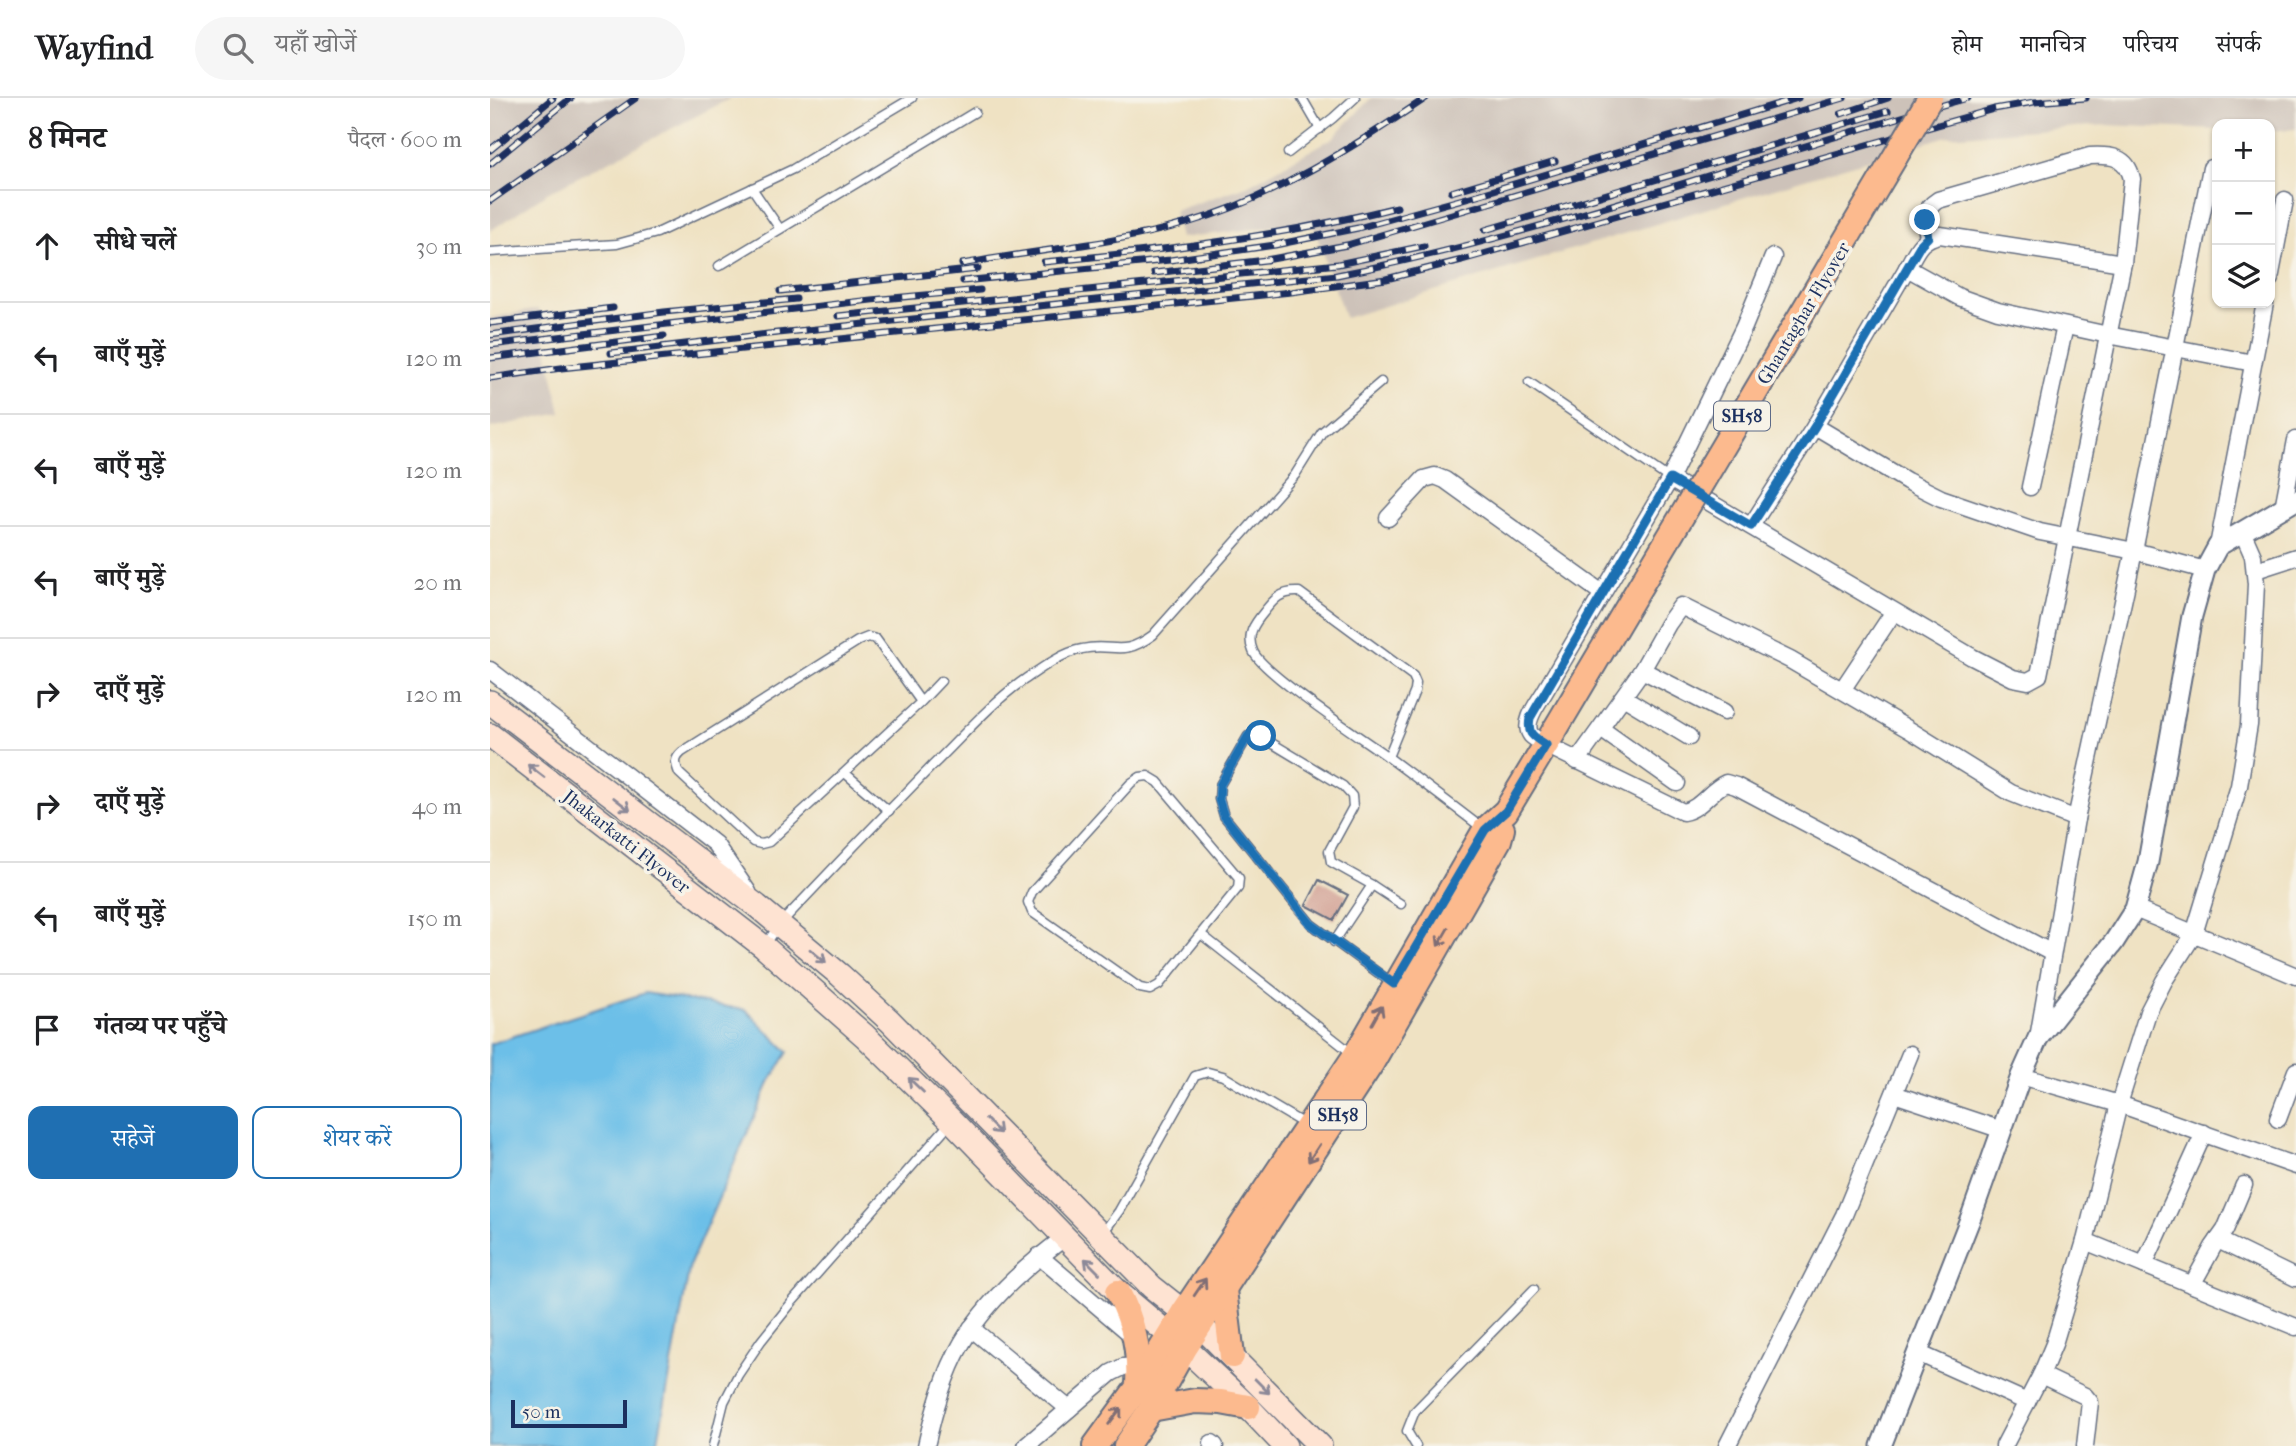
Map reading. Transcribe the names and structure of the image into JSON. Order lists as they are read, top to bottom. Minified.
{"streets":{"main road":["Ghantaghar Flyover","SH58","Jhakarkatti Flyover"]},"crossings":[["Ghantaghar Flyover","SH58"],["SH58","Jhakarkatti Flyover"]],"scale_bar":"50 m","page":{"header":"Wayfind","search":"यहाँ खोजें","nav":["होम","मानचित्र","परिचय","संपर्क"],"heading":["8 मिनट","पैदल · 600 m"],"map_buttons":["+","−"],"list":[["सीधे चलें","30 m"],["बाएँ मुड़ें","120 m"],["बाएँ मुड़ें","120 m"],["बाएँ मुड़ें","20 m"],["दाएँ मुड़ें","120 m"],["दाएँ मुड़ें","40 m"],["बाएँ मुड़ें","150 m"],"गंतव्य पर पहुँचे"],"buttons":["सहेजें","शेयर करें"],"scale":"50 m"}}
